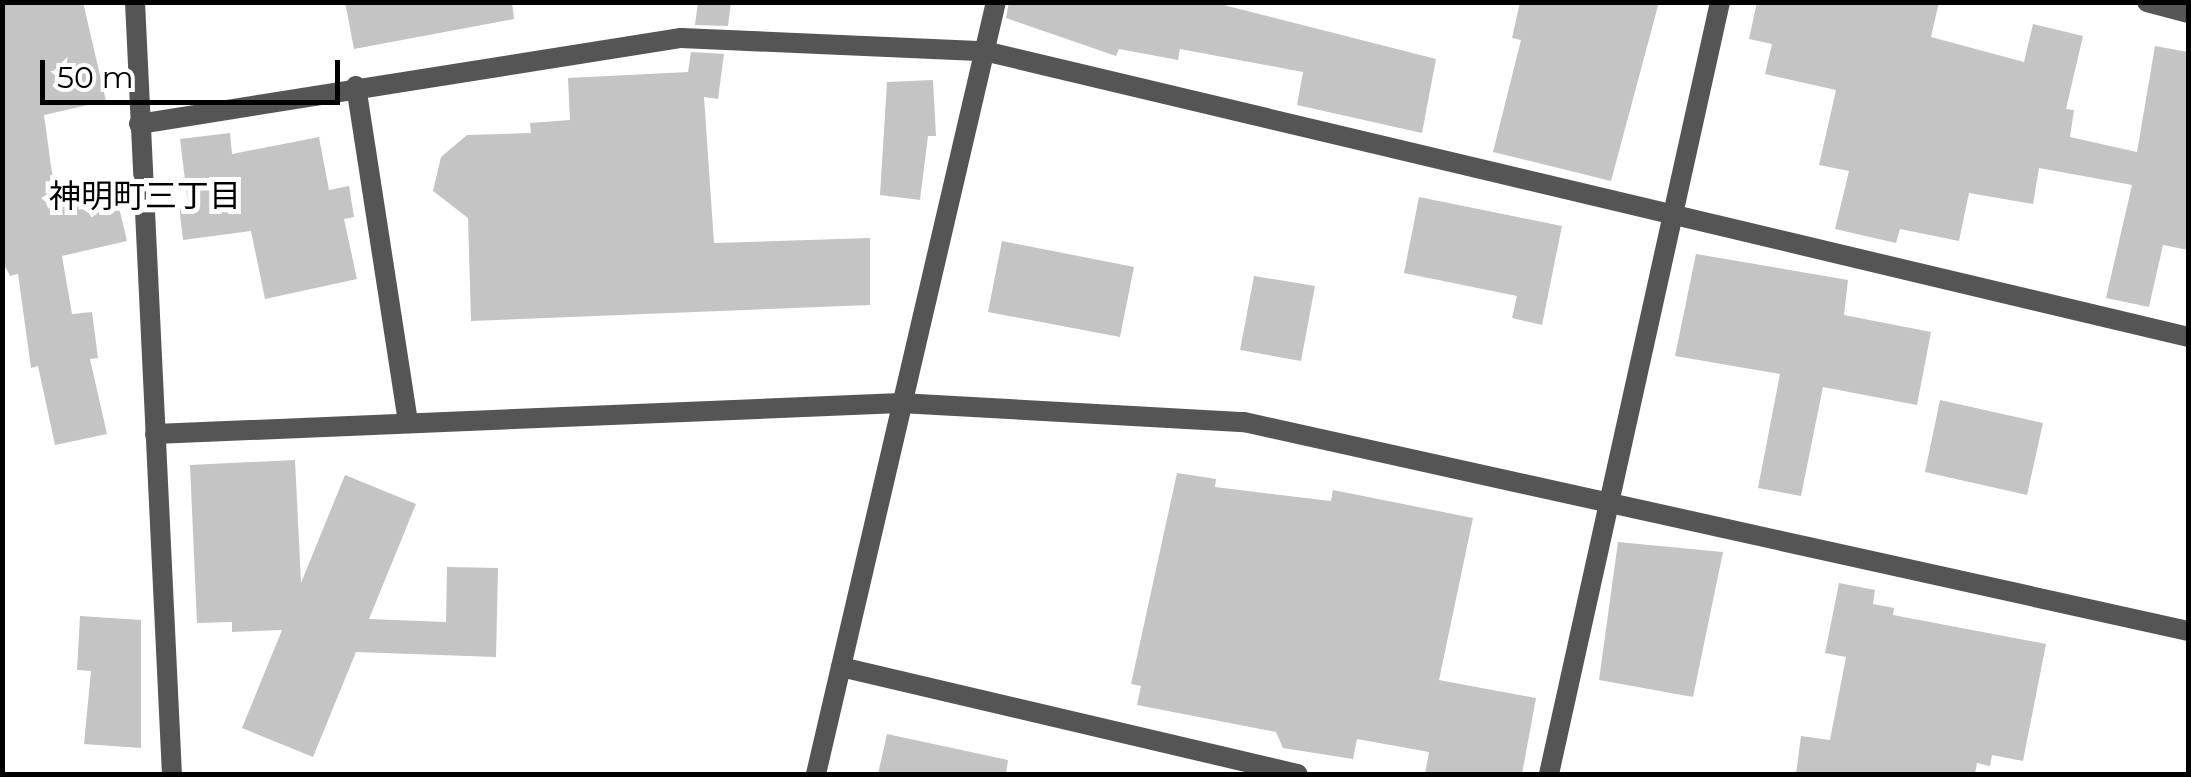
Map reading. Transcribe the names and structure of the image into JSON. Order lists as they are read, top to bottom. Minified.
{"districts":["神明町三丁目"],"scale_bar":"50 m"}
